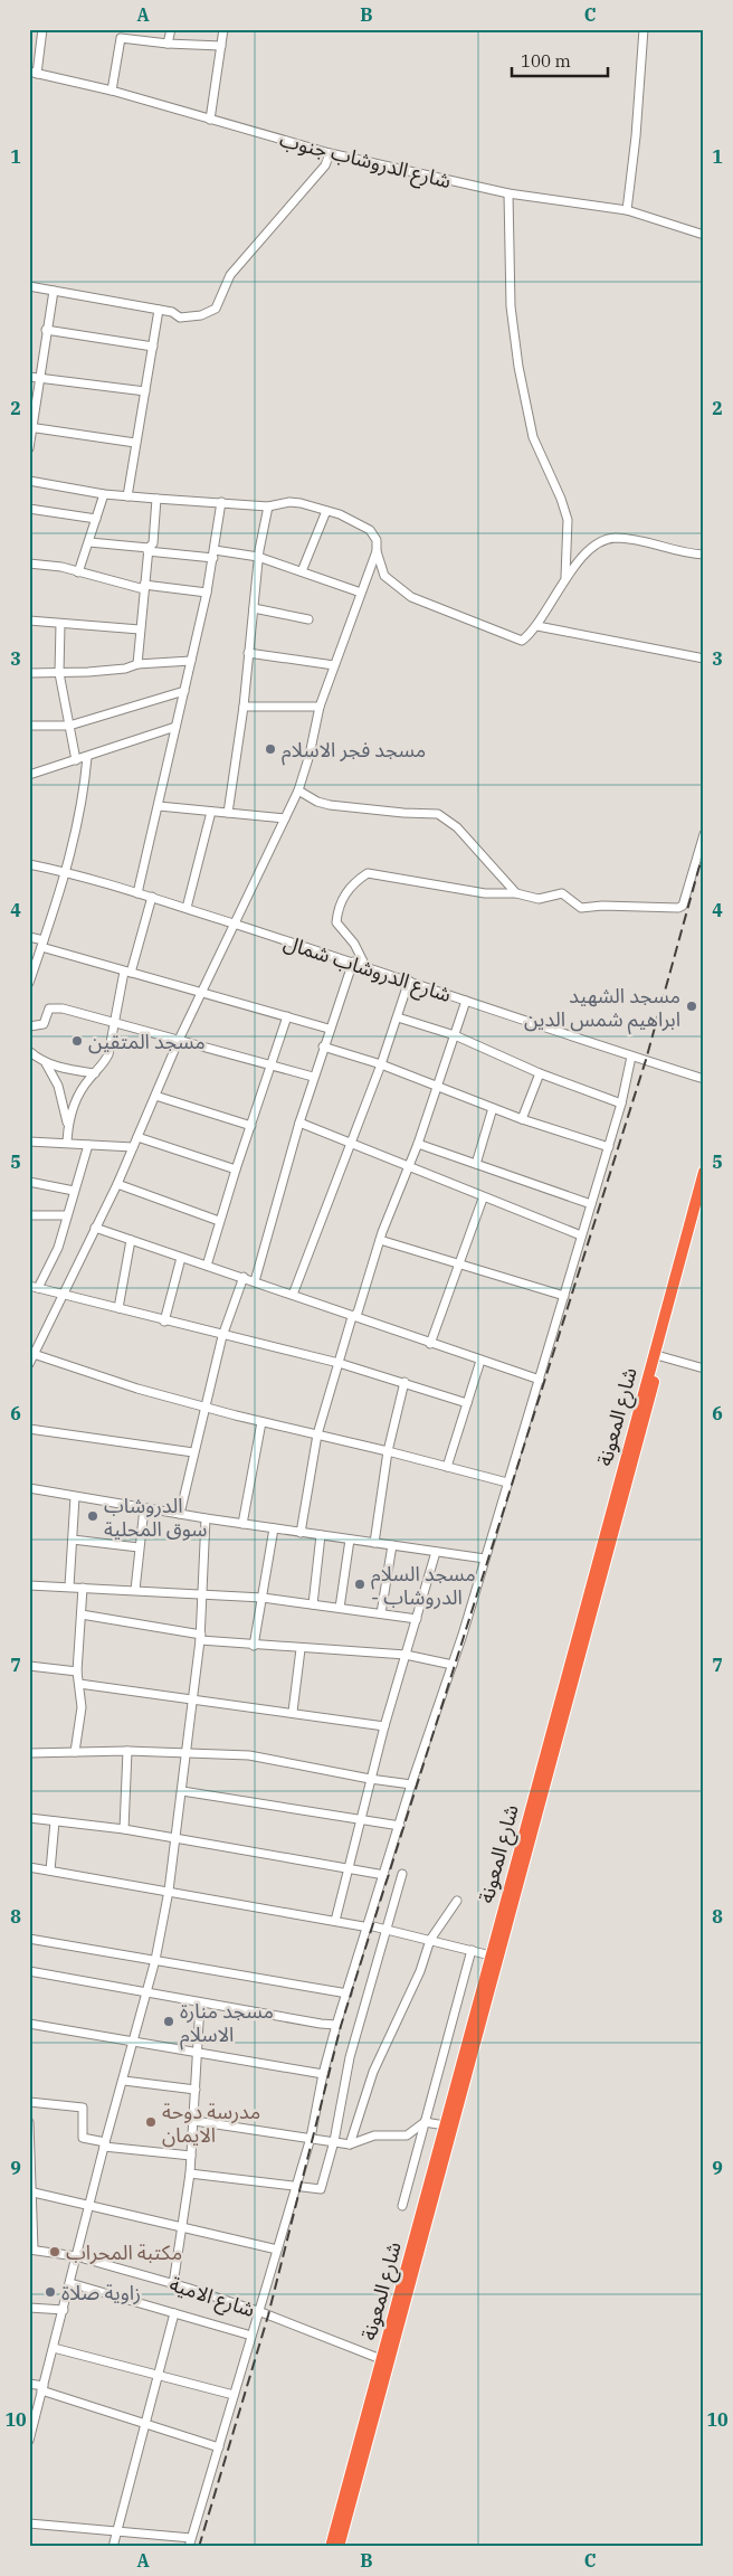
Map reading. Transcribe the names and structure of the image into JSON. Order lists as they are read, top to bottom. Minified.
{"streets":{"highway":["شارع المعونة"],"street":["شارع الدروشاب جنوب","شارع الدروشاب شمال","شارع الامية"]},"crossings":[["شارع المعونة","شارع الامية"]],"places":["مسجد فجر الاسلام","مسجد الشهيد ابراهيم شمس الدين","مسجد المتقين","الدروشاب سوق المحلية","مسجد السلام - الدروشاب","مسجد منارة الاسلام","مدرسة دوحة الايمان","مكتبة المحراب","زاوية صلاة"],"scale_bar":"100 m","grid":{"columns":["A","B","C"],"rows":["1","2","3","4","5","6","7","8","9","10"]}}
